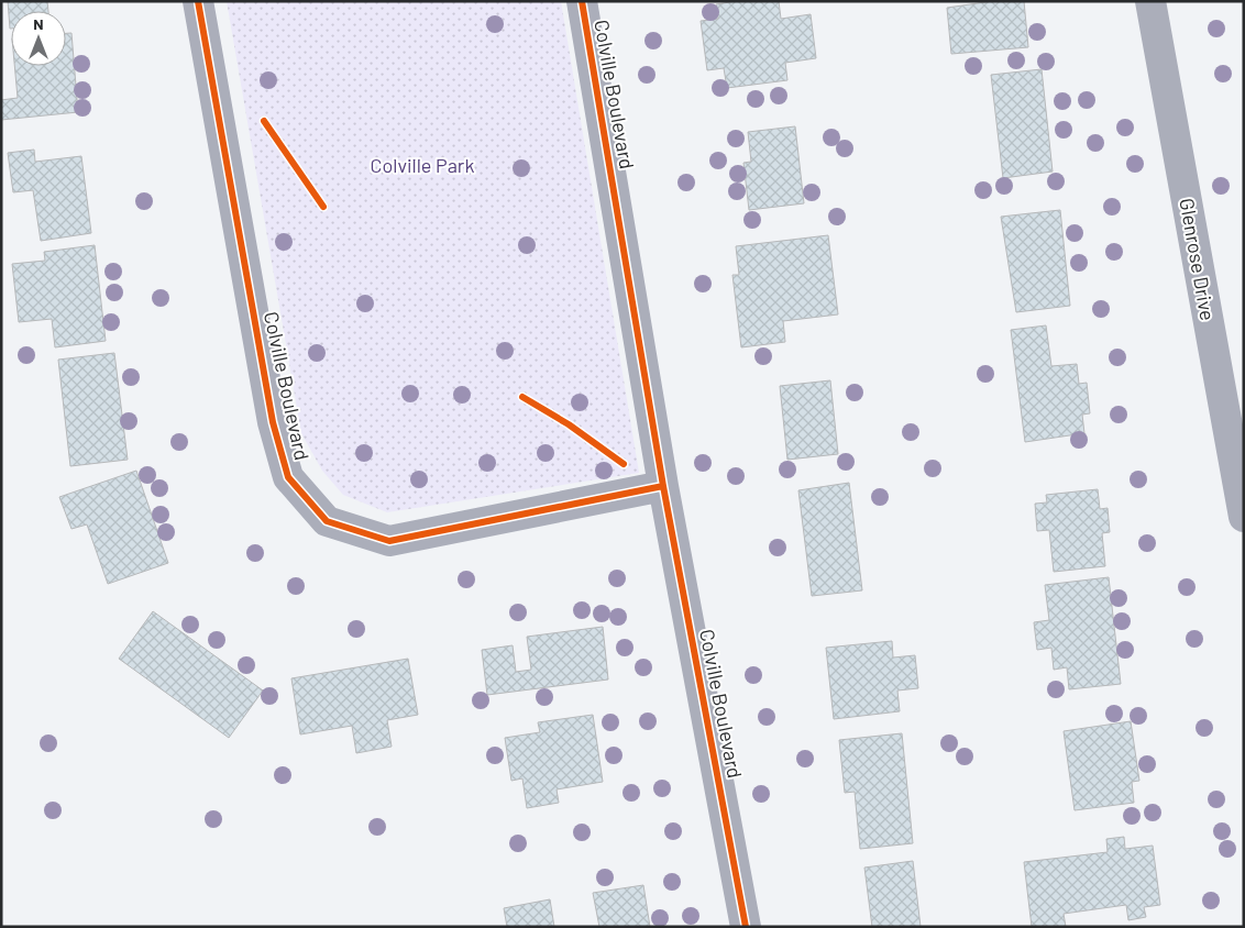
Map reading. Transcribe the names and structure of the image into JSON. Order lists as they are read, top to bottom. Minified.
{"streets":{"street":["Colville Boulevard","Glenrose Drive"]},"parks":["Colville Park"],"north":"top"}
